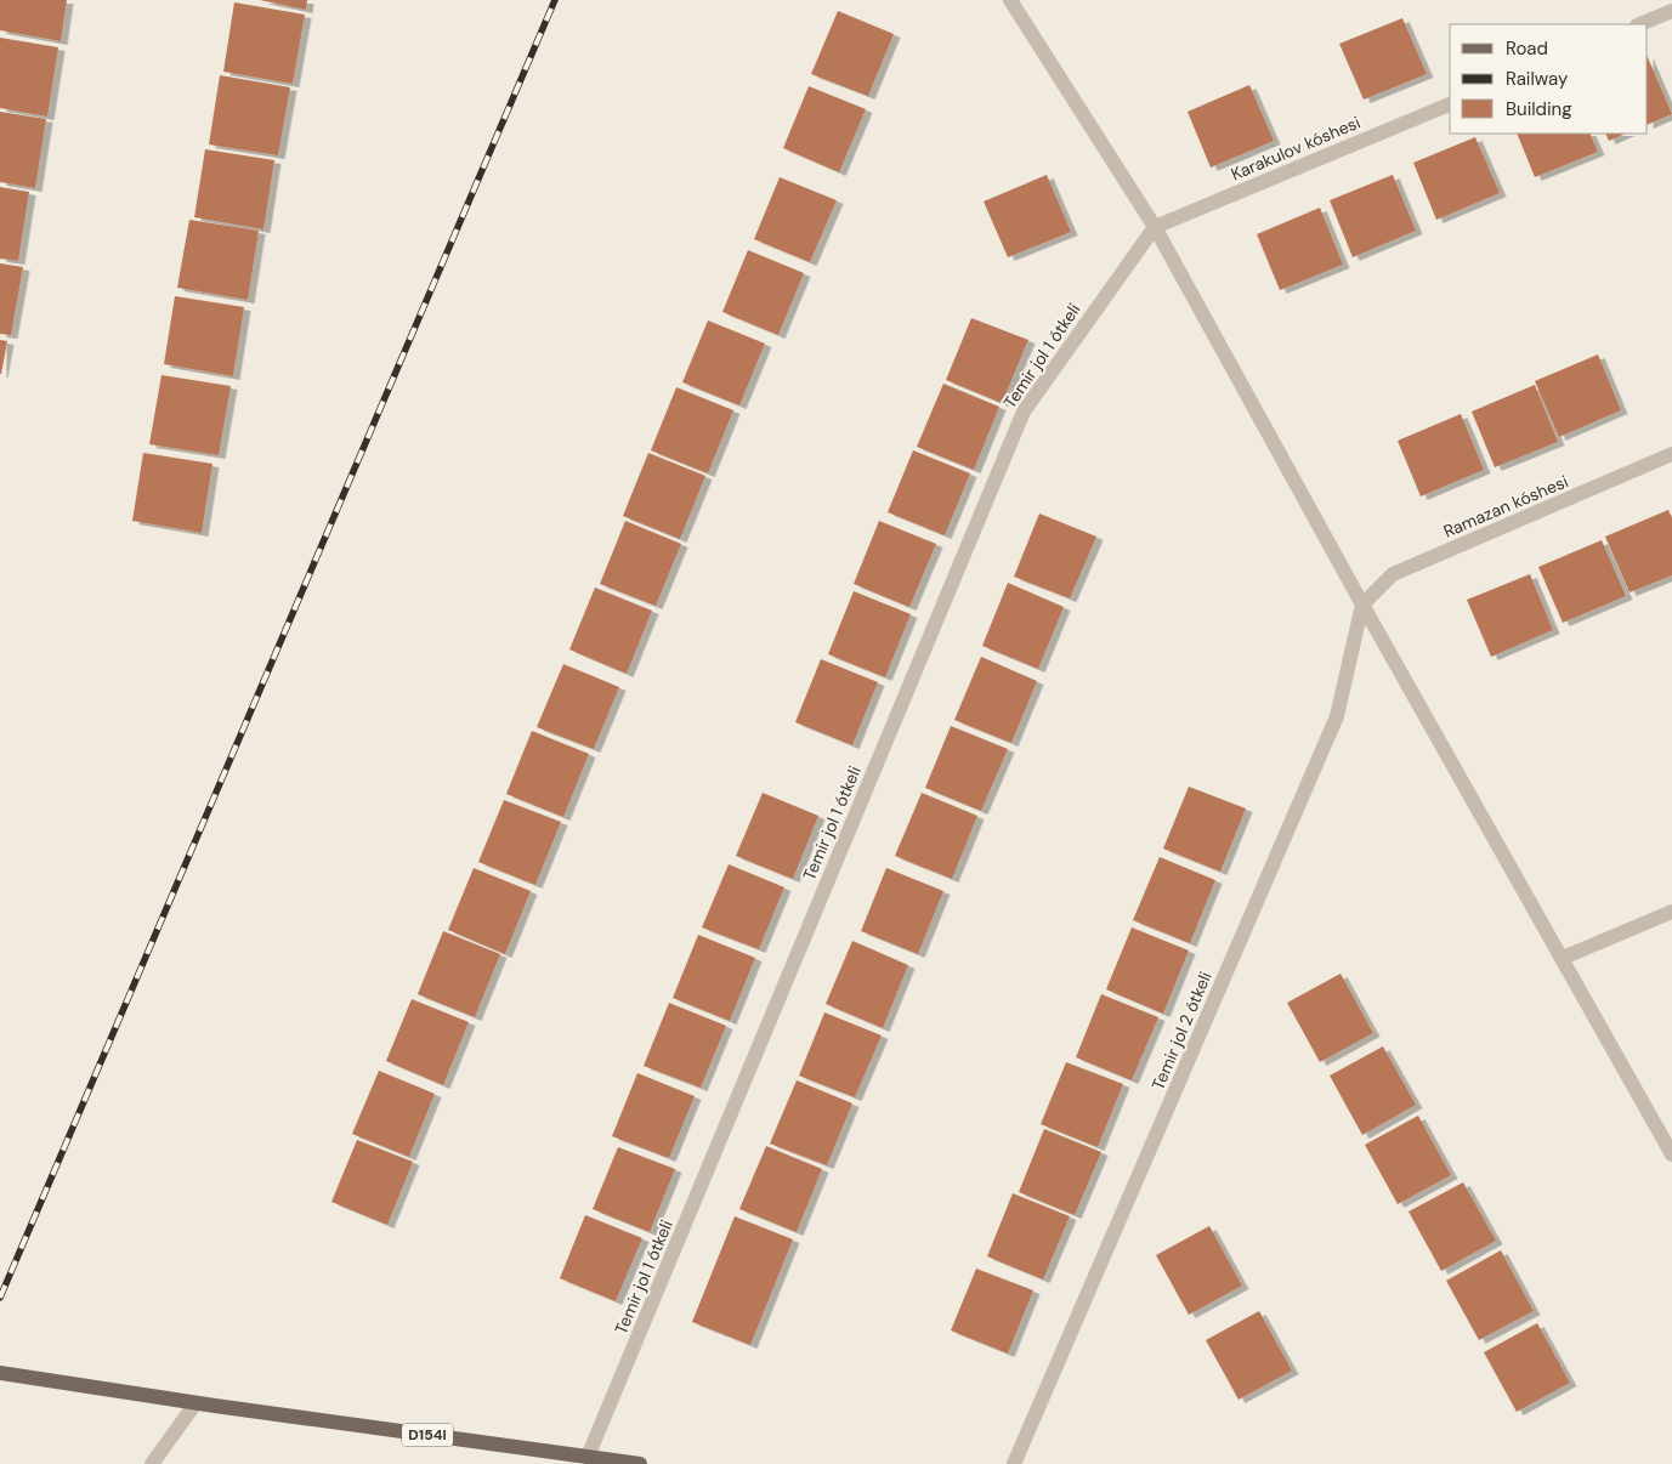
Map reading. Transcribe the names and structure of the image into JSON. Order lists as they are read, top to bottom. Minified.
{"streets":{"main road":["D154l"],"street":["Karakulov kóshesi","Temir jol 1 ótkeli","Ramazan kóshesi","Temir jol 2 ótkeli"]},"crossings":[["Karakulov kóshesi","Temir jol 1 ótkeli"],["Temir jol 1 ótkeli","D154l"],["Ramazan kóshesi","Temir jol 2 ótkeli"]],"legend":["Road","Railway","Building"]}
